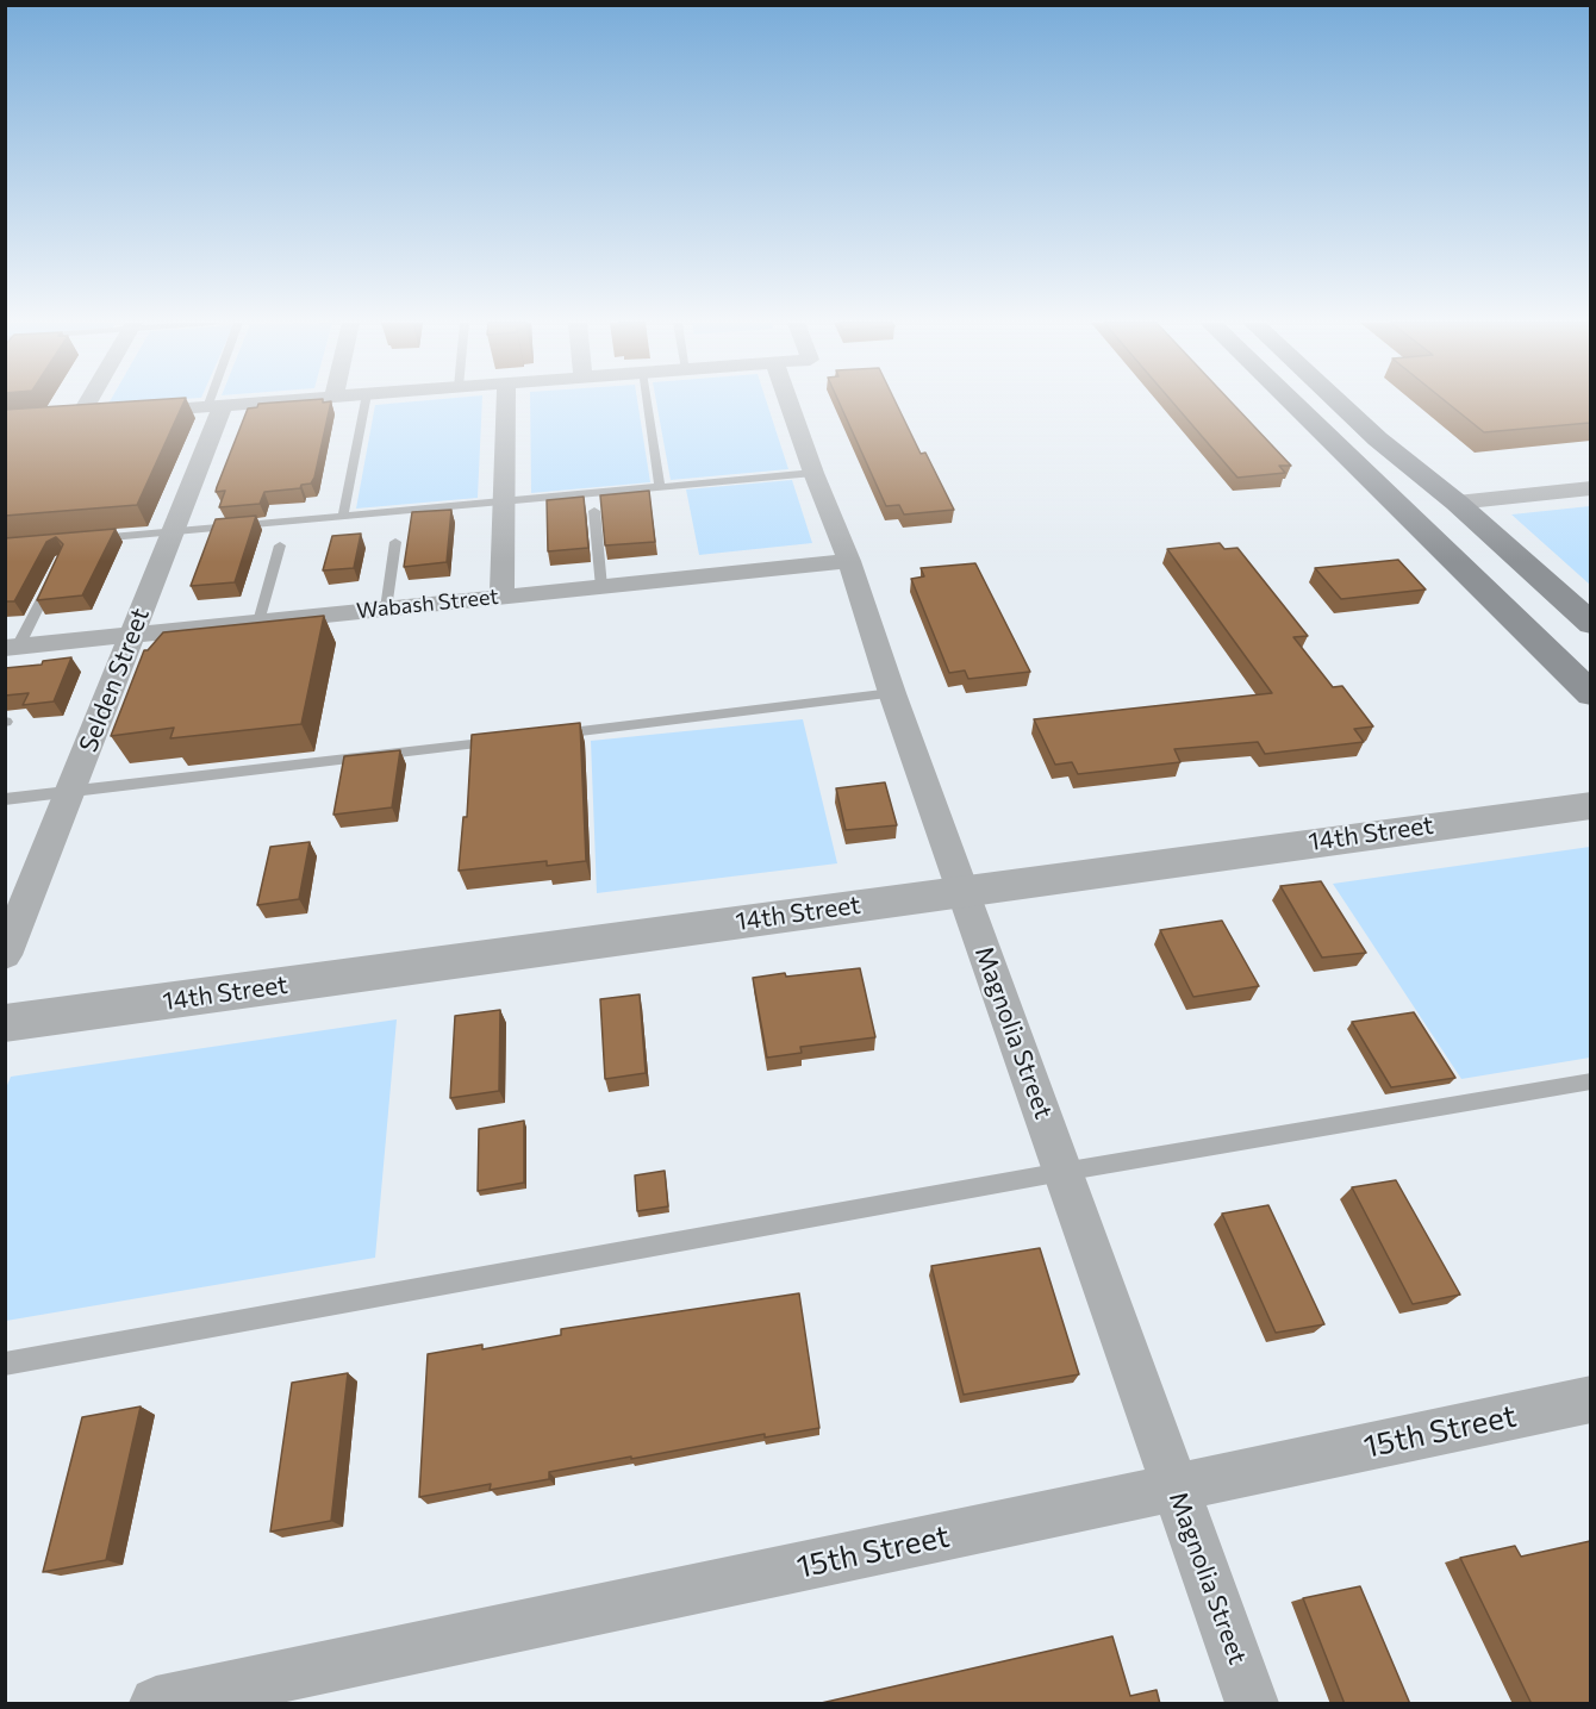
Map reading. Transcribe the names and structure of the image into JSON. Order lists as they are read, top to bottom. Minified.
{"streets":{"street":["Wabash Street","Selden Street","14th Street","Magnolia Street","15th Street"]},"crossings":[["Wabash Street","Selden Street"],["Wabash Street","Magnolia Street"],["14th Street","Magnolia Street"],["Magnolia Street","15th Street"]]}
